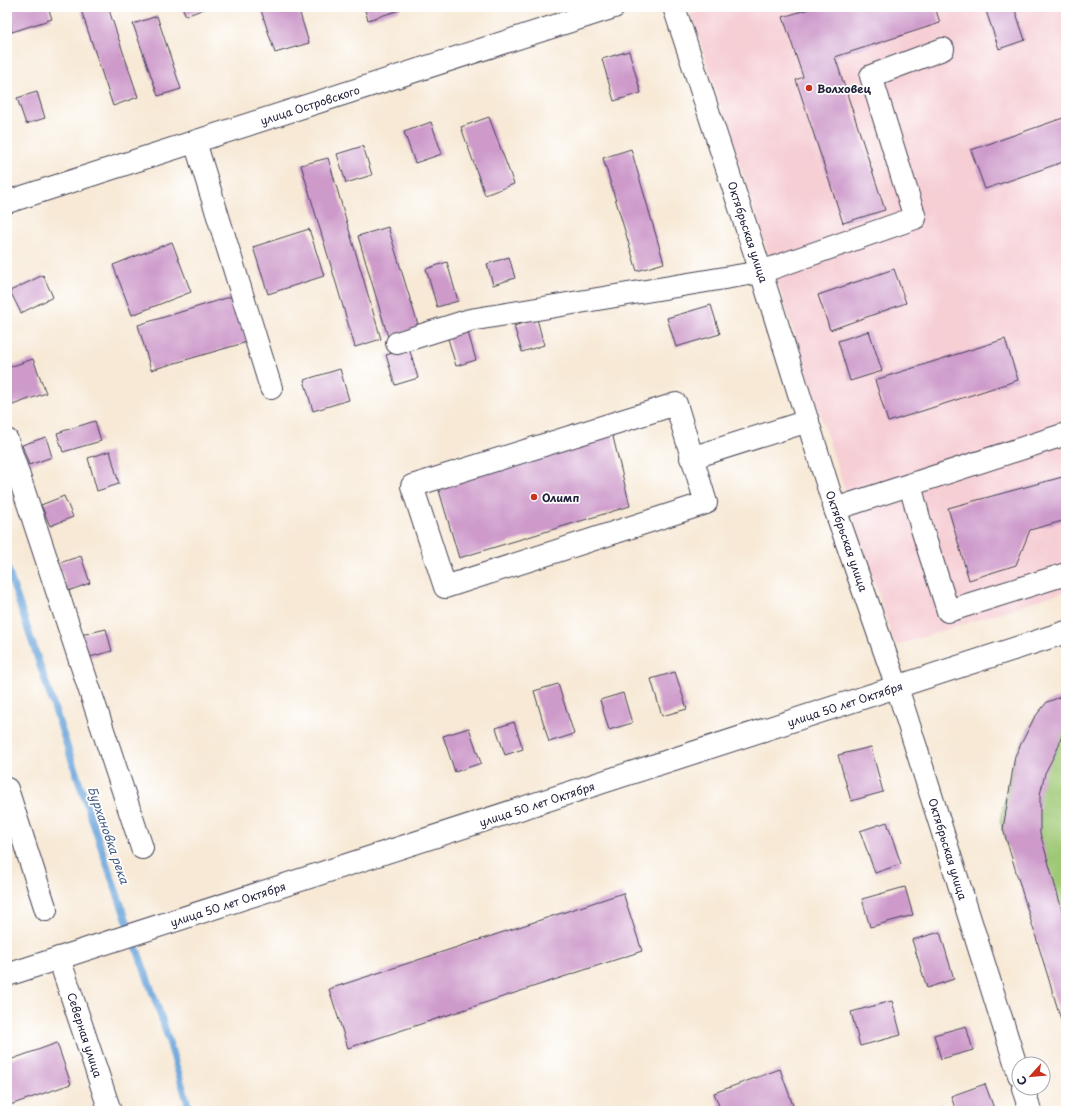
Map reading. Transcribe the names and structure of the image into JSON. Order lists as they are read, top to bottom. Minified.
{"streets":{"main road":["улица Островского","Октябрьская улица","улица 50 лет Октября","Северная улица"]},"crossings":[["Октябрьская улица","улица 50 лет Октября"],["улица 50 лет Октября","Северная улица"]],"water":["Бурхановка река"],"places":["Волховец","Олимп"],"north":"bottom left"}
